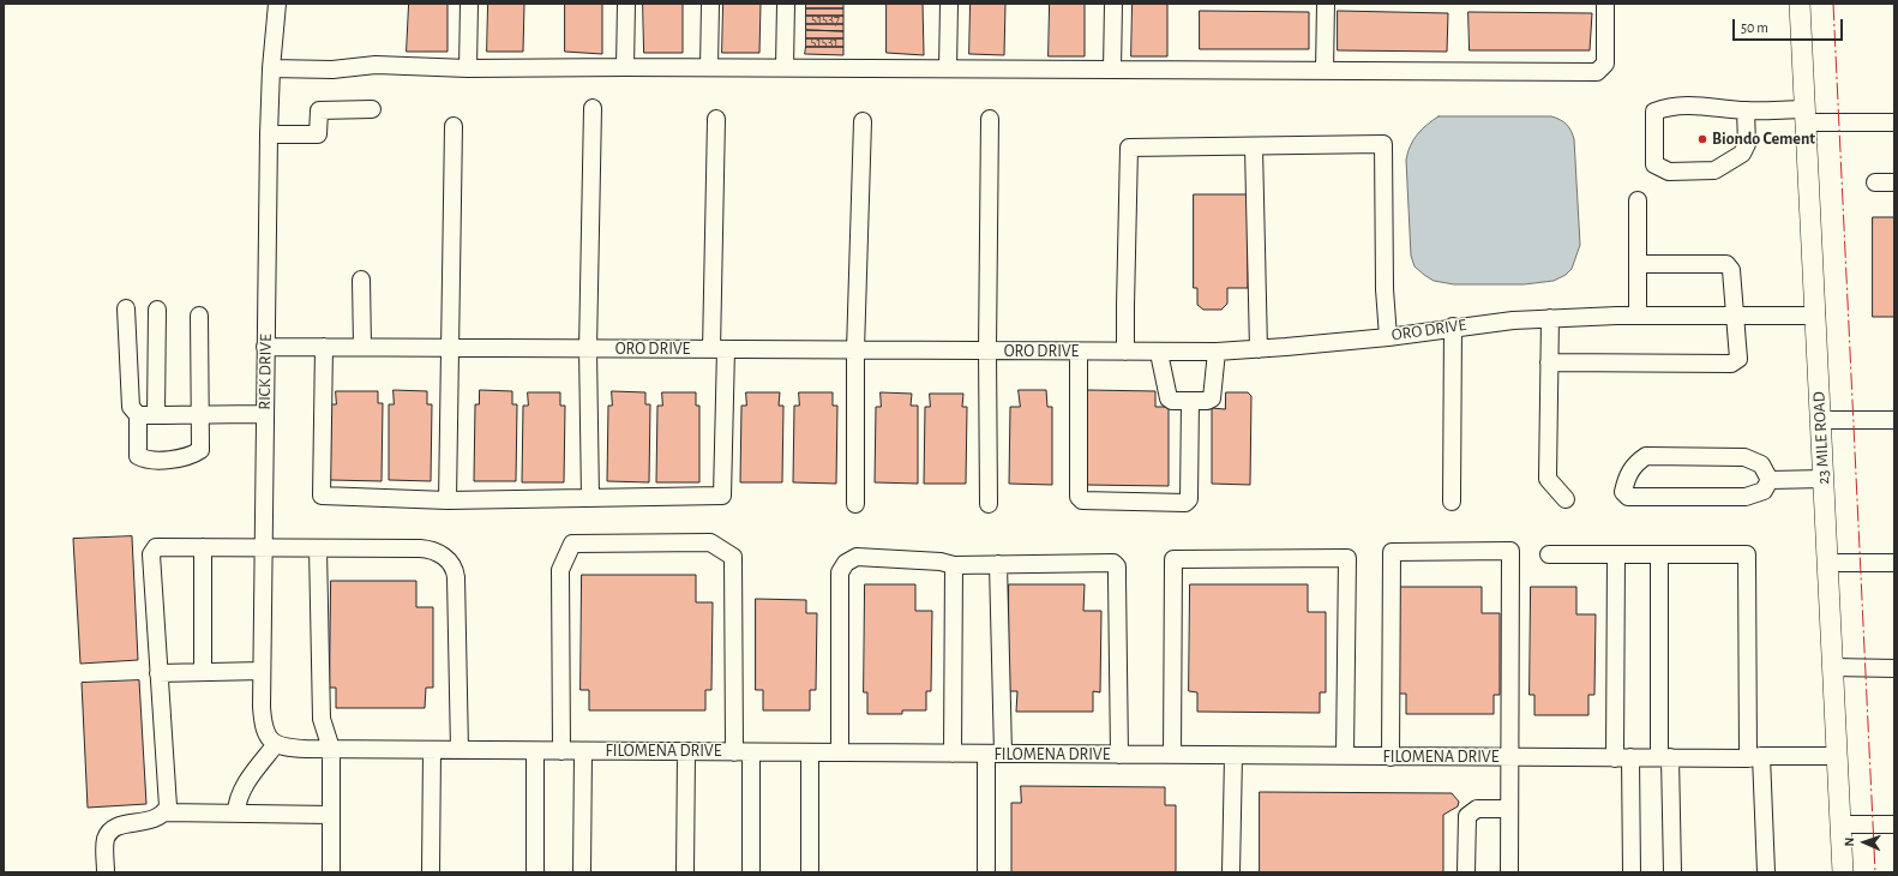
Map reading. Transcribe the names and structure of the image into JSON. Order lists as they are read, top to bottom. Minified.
{"streets":{"main road":["23 MILE ROAD"],"street":["ORO DRIVE","RICK DRIVE","FILOMENA DRIVE"]},"crossings":[["ORO DRIVE","RICK DRIVE"],["ORO DRIVE","23 MILE ROAD"],["RICK DRIVE","FILOMENA DRIVE"],["23 MILE ROAD","FILOMENA DRIVE"]],"places":["Biondo Cement"],"house_numbers":["51537","51531"],"scale_bar":"50 m","north":"left"}
